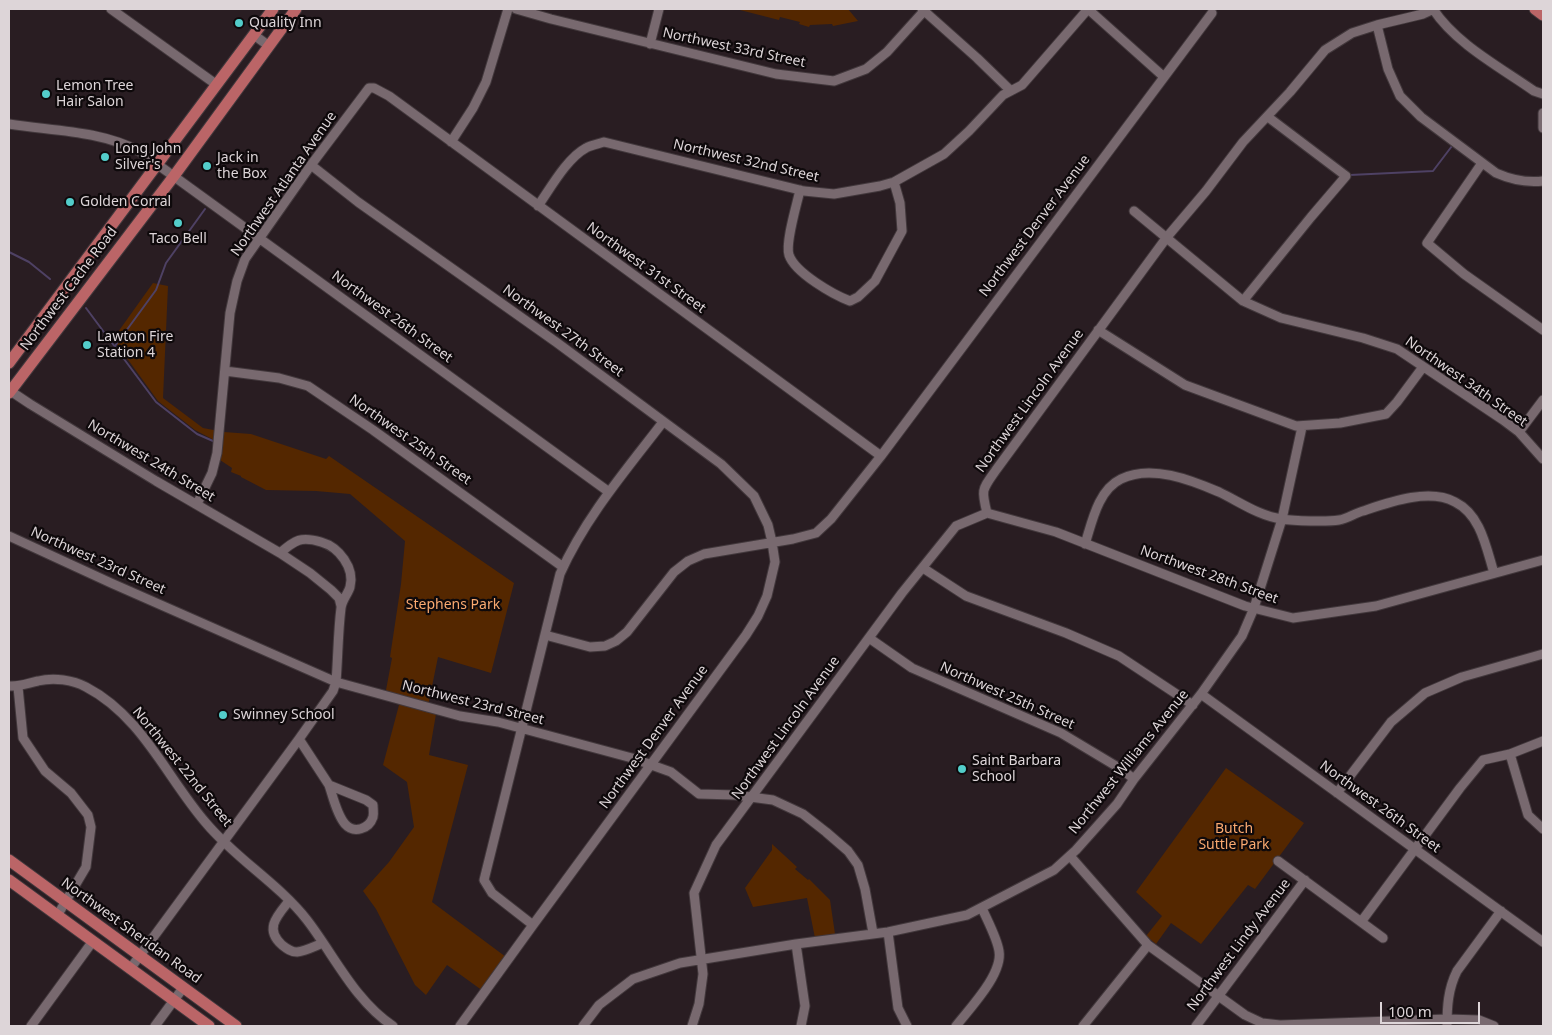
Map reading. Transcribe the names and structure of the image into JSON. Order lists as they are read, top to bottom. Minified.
{"streets":{"main road":["Northwest Cache Road","Northwest Sheridan Road"],"street":["Northwest 33rd Street","Northwest 32nd Street","Northwest Atlanta Avenue","Northwest Denver Avenue","Northwest 31st Street","Northwest 26th Street","Northwest 27th Street","Northwest 34th Street","Northwest Lincoln Avenue","Northwest 25th Street","Northwest 24th Street","Northwest 23rd Street","Northwest 28th Street","Northwest Williams Avenue","Northwest 22nd Street","Northwest Lindy Avenue"]},"crossings":[["Northwest 32nd Street","Northwest 31st Street"],["Northwest Atlanta Avenue","Northwest 31st Street"],["Northwest Atlanta Avenue","Northwest 26th Street"],["Northwest Atlanta Avenue","Northwest 27th Street"],["Northwest Atlanta Avenue","Northwest 25th Street"],["Northwest Atlanta Avenue","Northwest 24th Street"],["Northwest Denver Avenue","Northwest 31st Street"],["Northwest Denver Avenue","Northwest 27th Street"],["Northwest Denver Avenue","Northwest 23rd Street"],["Northwest Cache Road","Northwest 26th Street"],["Northwest Cache Road","Northwest 24th Street"],["Northwest 26th Street","Northwest Williams Avenue"],["Northwest 34th Street","Northwest Lincoln Avenue"],["Northwest Lincoln Avenue","Northwest 25th Street"],["Northwest Lincoln Avenue","Northwest 23rd Street"],["Northwest Lincoln Avenue","Northwest 28th Street"],["Northwest Lincoln Avenue","Northwest Williams Avenue"],["Northwest 25th Street","Northwest Williams Avenue"],["Northwest 23rd Street","Northwest Williams Avenue"],["Northwest 28th Street","Northwest Williams Avenue"]],"parks":["Stephens Park","Butch Suttle Park"],"places":["Quality Inn","Lemon Tree Hair Salon","Long John Silver's","Jack in the Box","Golden Corral","Taco Bell","Lawton Fire Station 4","Swinney School","Saint Barbara School"],"scale_bar":"100 m"}
